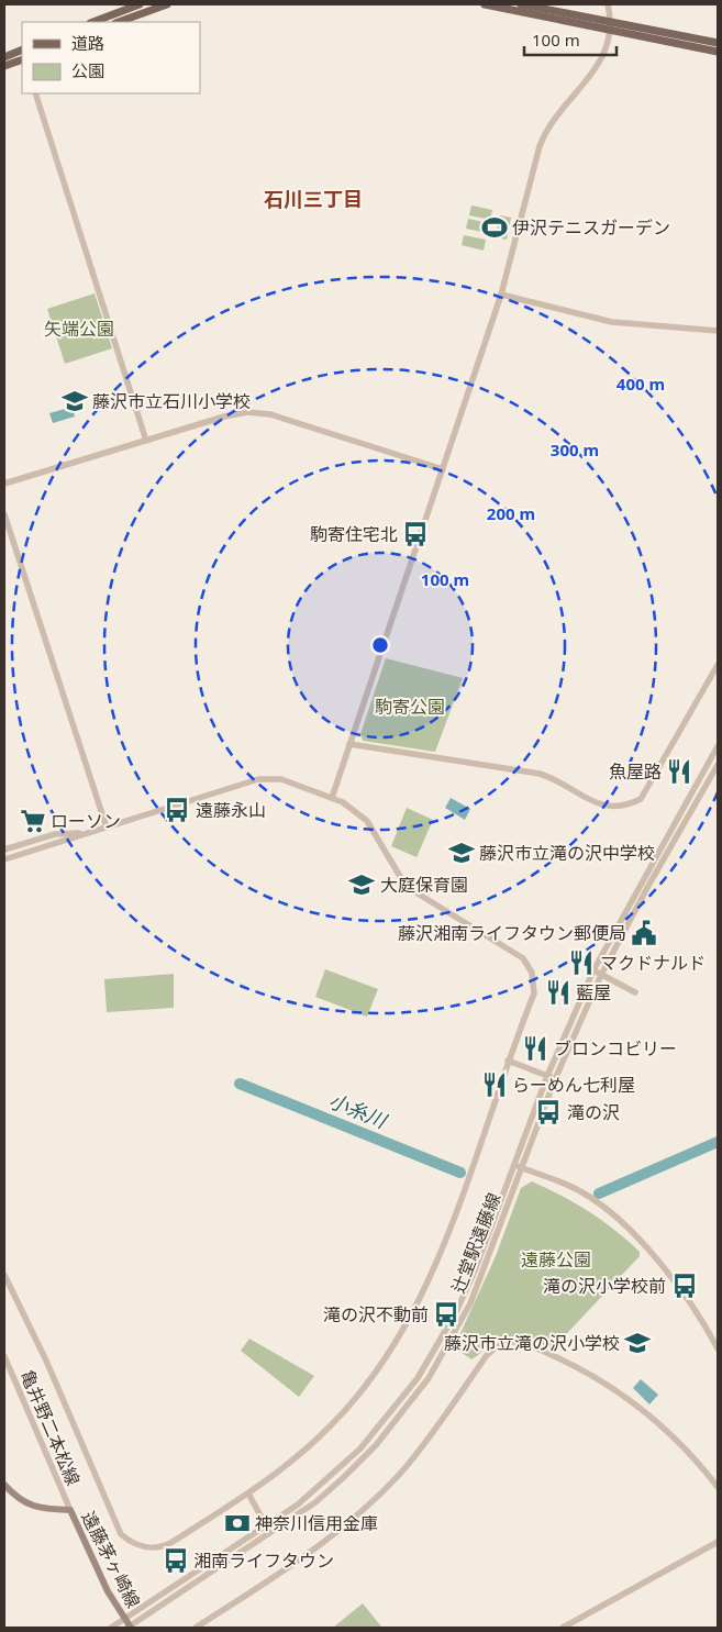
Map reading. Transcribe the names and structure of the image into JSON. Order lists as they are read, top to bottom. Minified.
{"streets":{"main road":["遠藤茅ヶ崎線"],"street":["辻堂駅遠藤線","亀井野二本松線"]},"crossings":[["辻堂駅遠藤線","遠藤茅ヶ崎線"],["亀井野二本松線","遠藤茅ヶ崎線"]],"districts":["石川三丁目"],"water":["小糸川"],"parks":["矢端公園","駒寄公園","遠藤公園"],"places":{"sports":["伊沢テニスガーデン"],"school or university":["藤沢市立石川小学校","藤沢市立滝の沢中学校","大庭保育園","藤沢市立滝の沢小学校"],"bus stop":["駒寄住宅北","遠藤永山","滝の沢","滝の沢小学校前","滝の沢不動前","湘南ライフタウン"],"restaurant":["魚屋路","マクドナルド","藍屋","ブロンコビリー","らーめん七利屋"],"supermarket":["ローソン"],"public building":["藤沢湘南ライフタウン郵便局"],"bank":["神奈川信用金庫"]},"legend":["道路","公園"],"scale_bar":"100 m","rings":["400 m","300 m","200 m","100 m"]}
